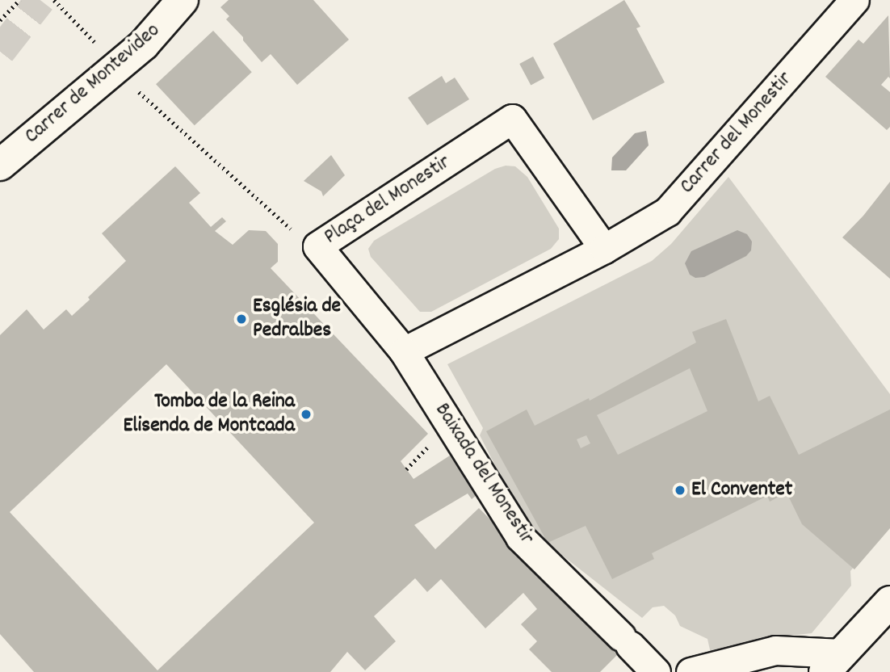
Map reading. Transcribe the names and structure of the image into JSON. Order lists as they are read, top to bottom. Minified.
{"streets":{"street":["Carrer de Montevideo","Carrer del Monestir","Plaça del Monestir","Baixada del Monestir"]},"crossings":[["Carrer del Monestir","Plaça del Monestir"],["Plaça del Monestir","Baixada del Monestir"]],"places":["Església de Pedralbes","Tomba de la Reina Elisenda de Montcada","El Conventet"]}
